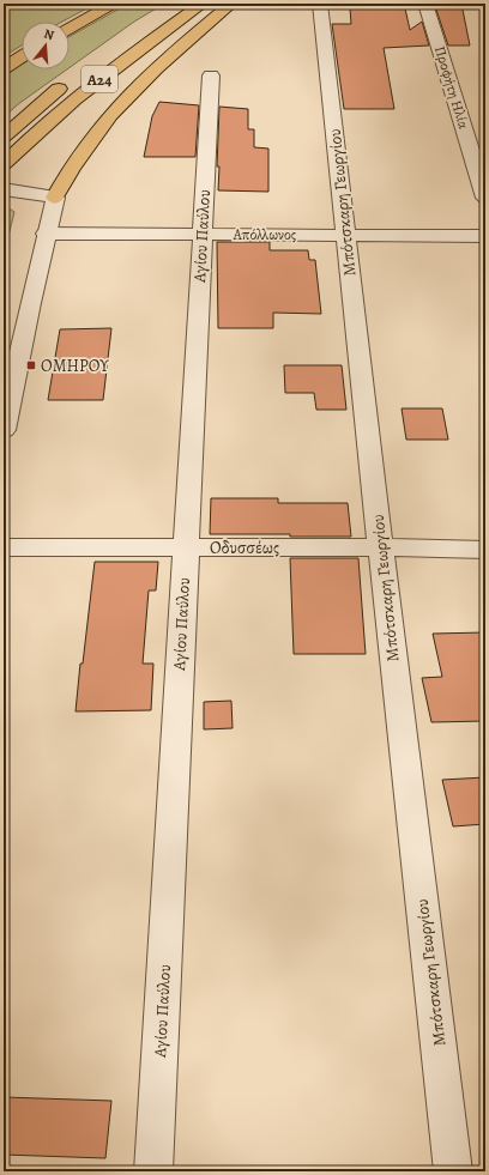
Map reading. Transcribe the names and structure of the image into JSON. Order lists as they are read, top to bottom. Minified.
{"streets":{"highway":["Α24"],"street":["Προφήτη Ηλία","Μπότσκαρη Γεωργίου","Απόλλωνος","Αγίου Παύλου","Οδυσσέως"]},"crossings":[["Μπότσκαρη Γεωργίου","Απόλλωνος"],["Μπότσκαρη Γεωργίου","Οδυσσέως"],["Απόλλωνος","Αγίου Παύλου"],["Αγίου Παύλου","Οδυσσέως"]],"places":{"transit":["ΟΜΗΡΟΥ"]},"north":"top"}
